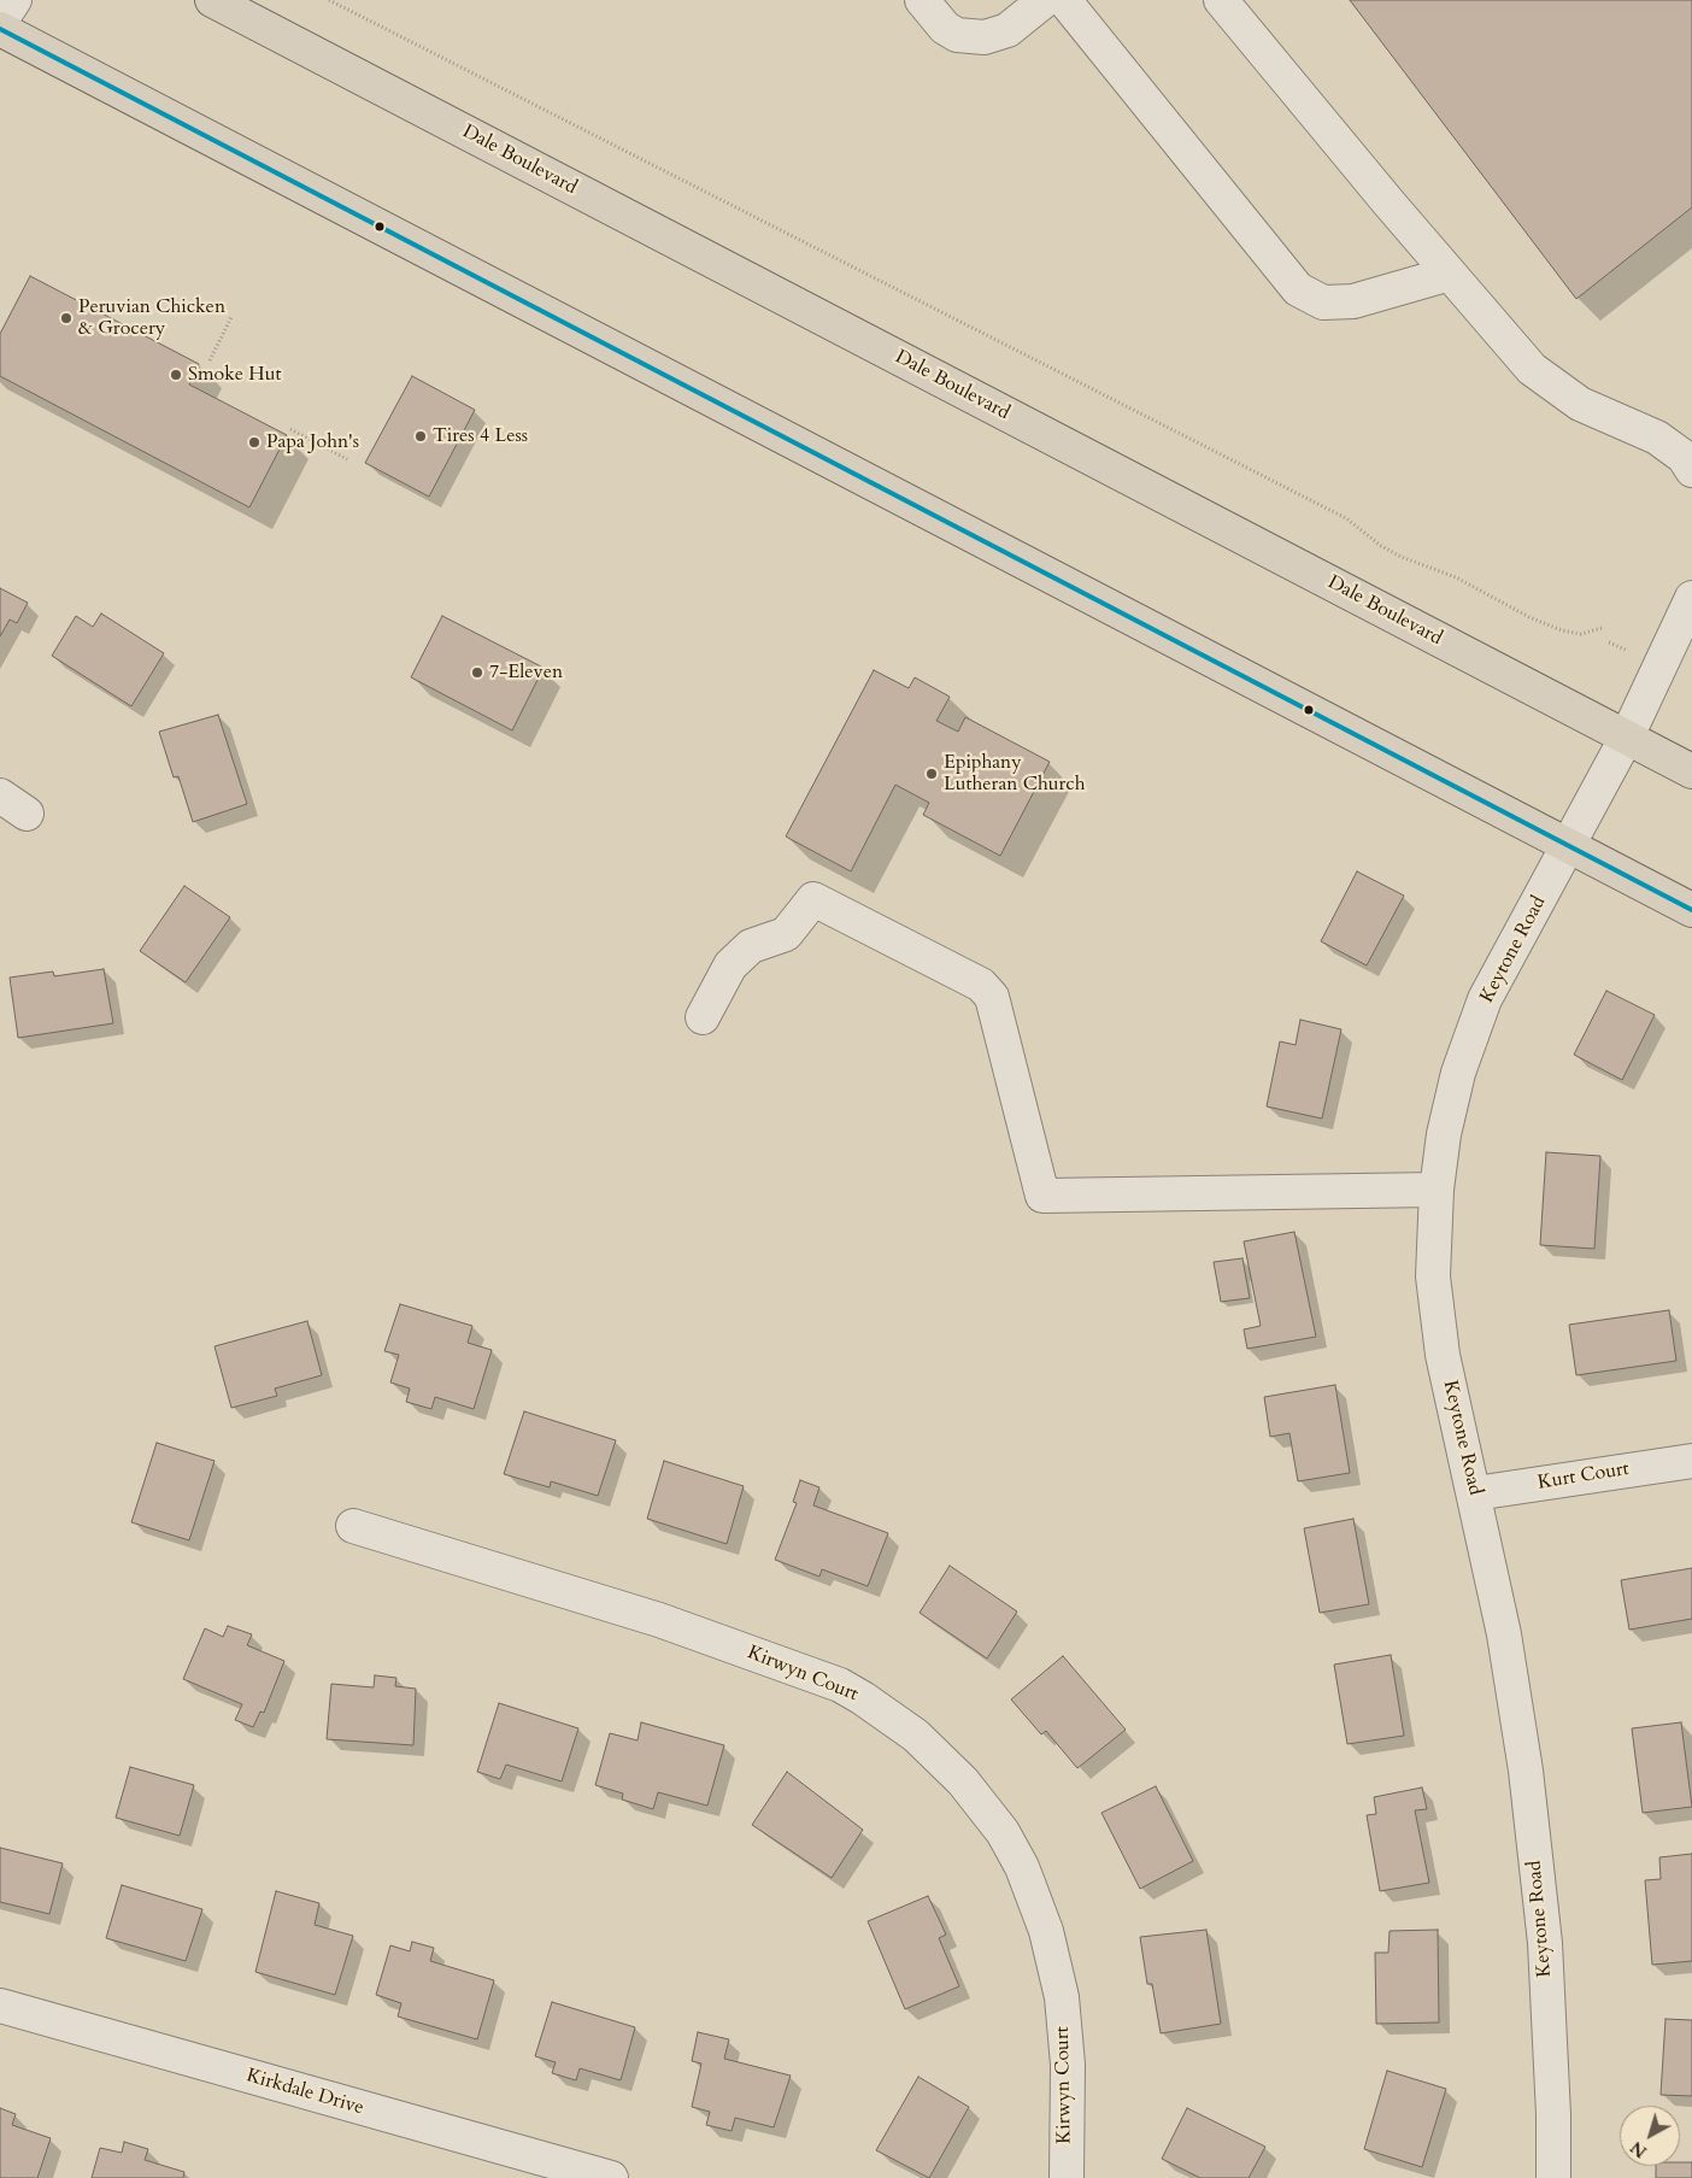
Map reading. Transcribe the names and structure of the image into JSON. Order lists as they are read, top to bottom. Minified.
{"streets":{"main road":["Dale Boulevard"],"street":["Keytone Road","Kurt Court","Kirwyn Court","Kirkdale Drive"]},"crossings":[["Dale Boulevard","Keytone Road"],["Keytone Road","Kurt Court"]],"places":["Peruvian Chicken & Grocery","Smoke Hut","Tires 4 Less","Papa John's","7-Eleven","Epiphany Lutheran Church"],"north":"bottom left"}
